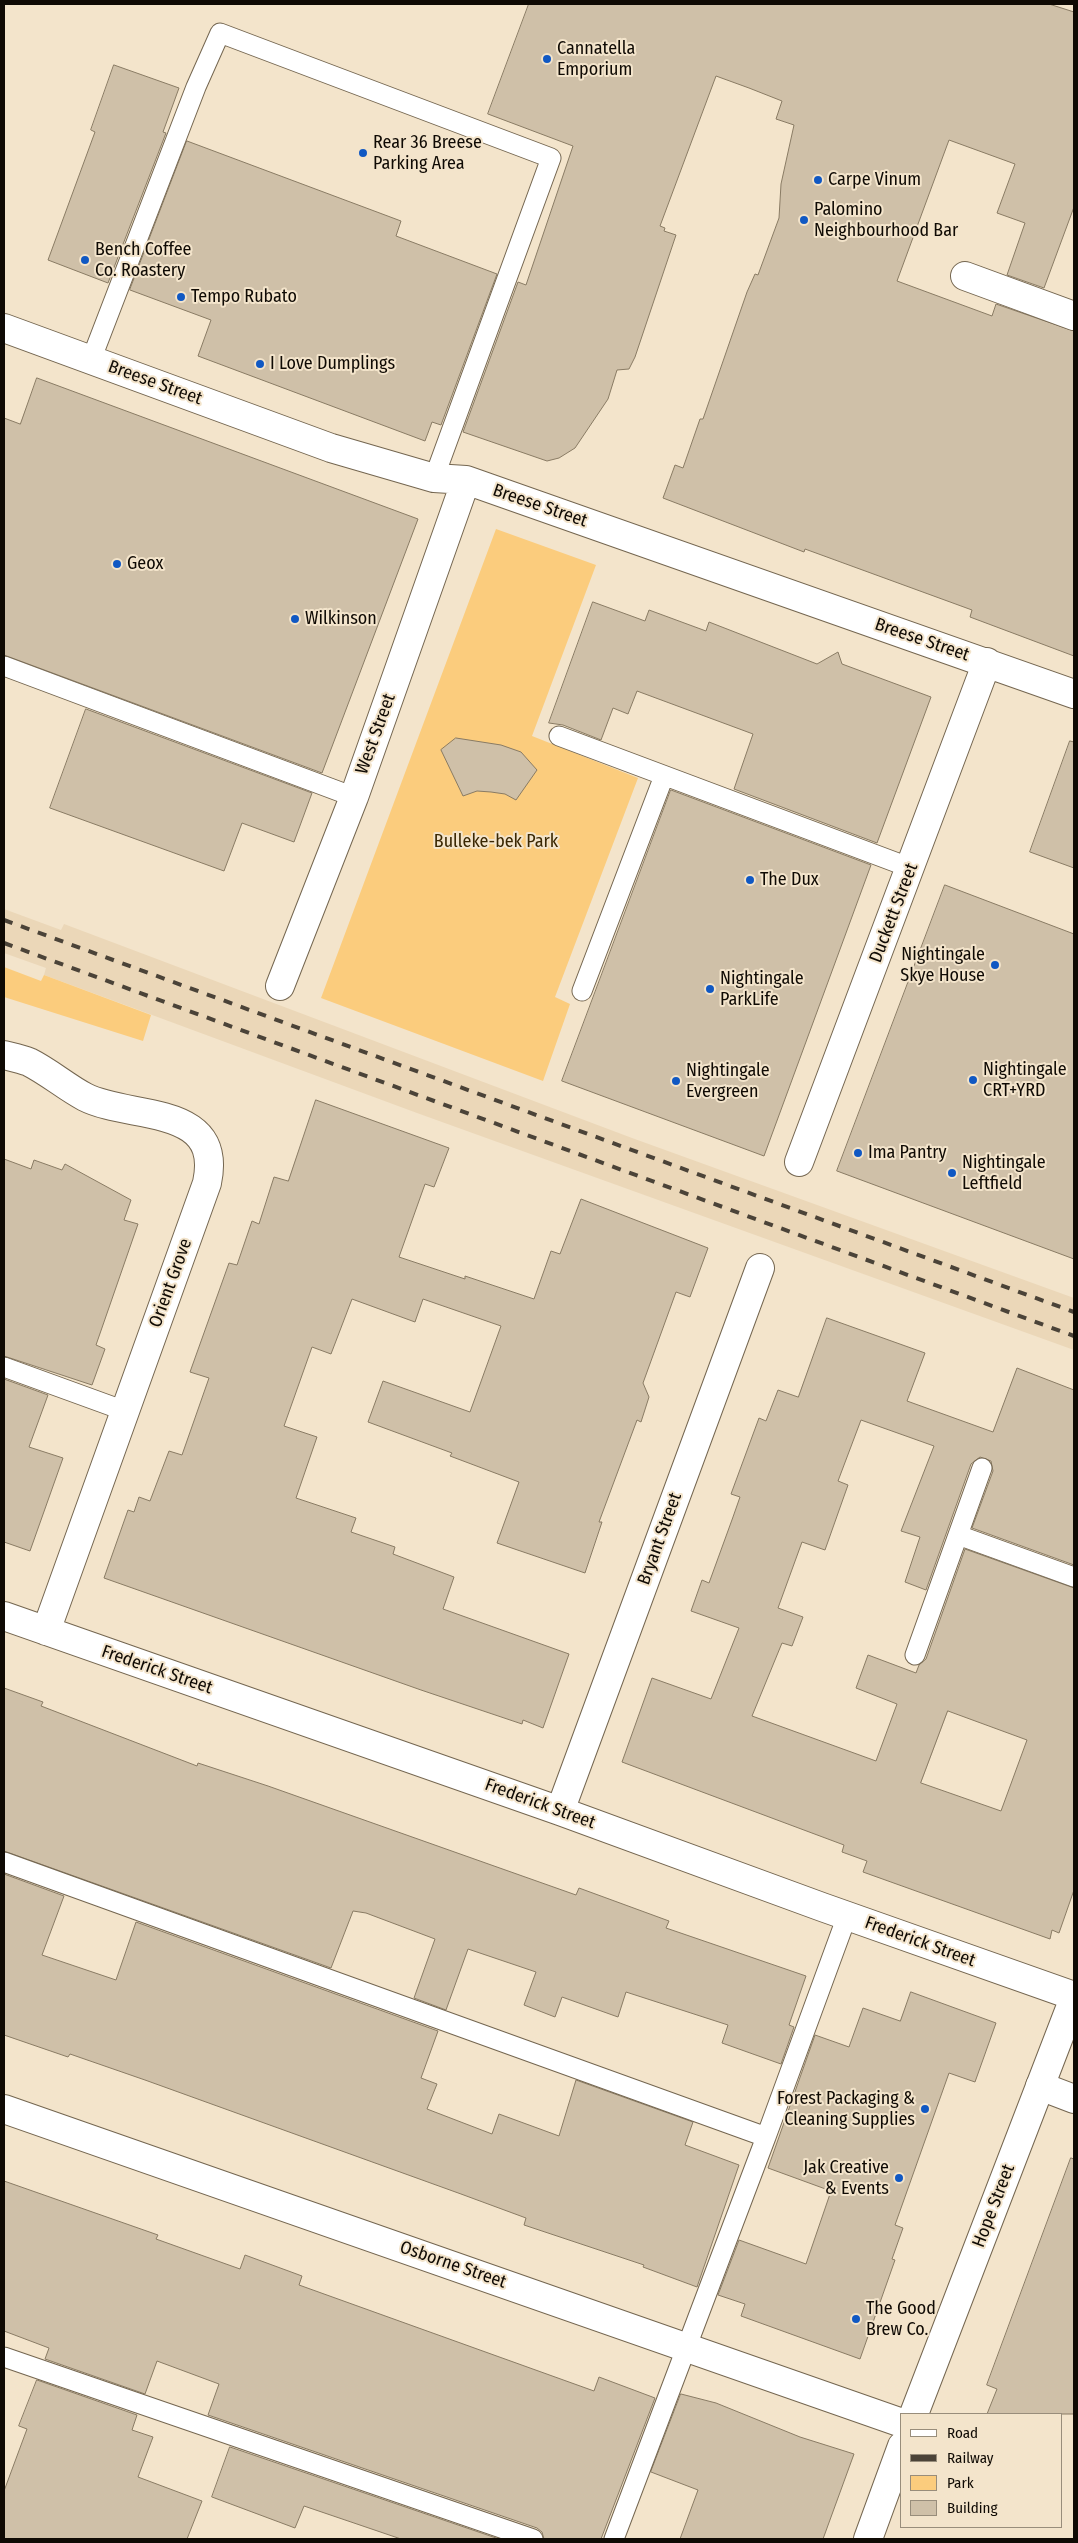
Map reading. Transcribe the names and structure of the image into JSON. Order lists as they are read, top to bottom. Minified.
{"streets":{"street":["Breese Street","West Street","Duckett Street","Orient Grove","Bryant Street","Frederick Street","Hope Street","Osborne Street"]},"crossings":[["Breese Street","West Street"],["Breese Street","Duckett Street"],["Orient Grove","Frederick Street"],["Bryant Street","Frederick Street"],["Frederick Street","Hope Street"]],"parks":["Bulleke-bek Park"],"places":["Cannatella Emporium","Rear 36 Breese Parking Area","Carpe Vinum","Palomino Neighbourhood Bar","Bench Coffee Co. Roastery","Tempo Rubato","I Love Dumplings","Geox","Wilkinson","The Dux","Nightingale Skye House","Nightingale ParkLife","Nightingale CRT+YRD","Nightingale Evergreen","Ima Pantry","Nightingale Leftfield","Forest Packaging & Cleaning Supplies","Jak Creative & Events","The Good Brew Co."],"legend":["Road","Railway","Park","Building"]}
